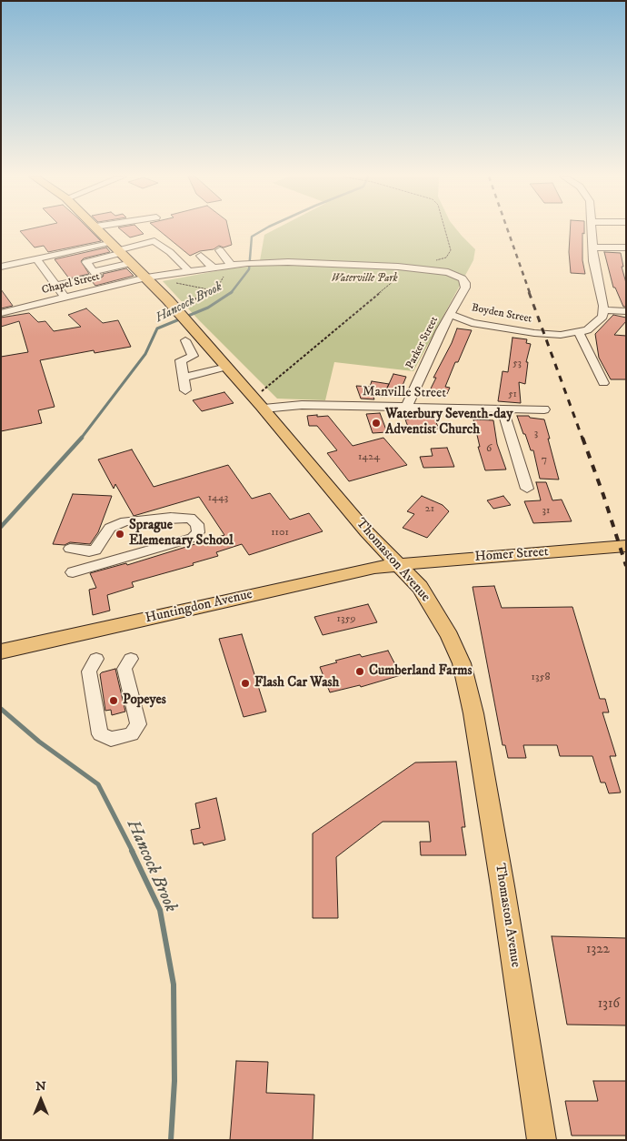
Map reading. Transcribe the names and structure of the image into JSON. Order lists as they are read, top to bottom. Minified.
{"streets":{"main road":["Homer Street","Thomaston Avenue","Huntingdon Avenue"],"street":["Chapel Street","Boyden Street","Parker Street","Manville Street"]},"crossings":[["Chapel Street","Boyden Street"],["Chapel Street","Thomaston Avenue"],["Boyden Street","Parker Street"],["Boyden Street","Thomaston Avenue"],["Parker Street","Manville Street"],["Manville Street","Thomaston Avenue"],["Homer Street","Thomaston Avenue"],["Homer Street","Huntingdon Avenue"],["Thomaston Avenue","Huntingdon Avenue"]],"water":["Hancock Brook"],"parks":["Waterville Park"],"places":["Waterbury Seventh-day Adventist Church","Sprague Elementary School","Cumberland Farms","Flash Car Wash","Popeyes"],"house_numbers":["53","51","3","6","1424","7","1443","21","31","1101","1359","1358","1322","1316"],"north":"top"}
